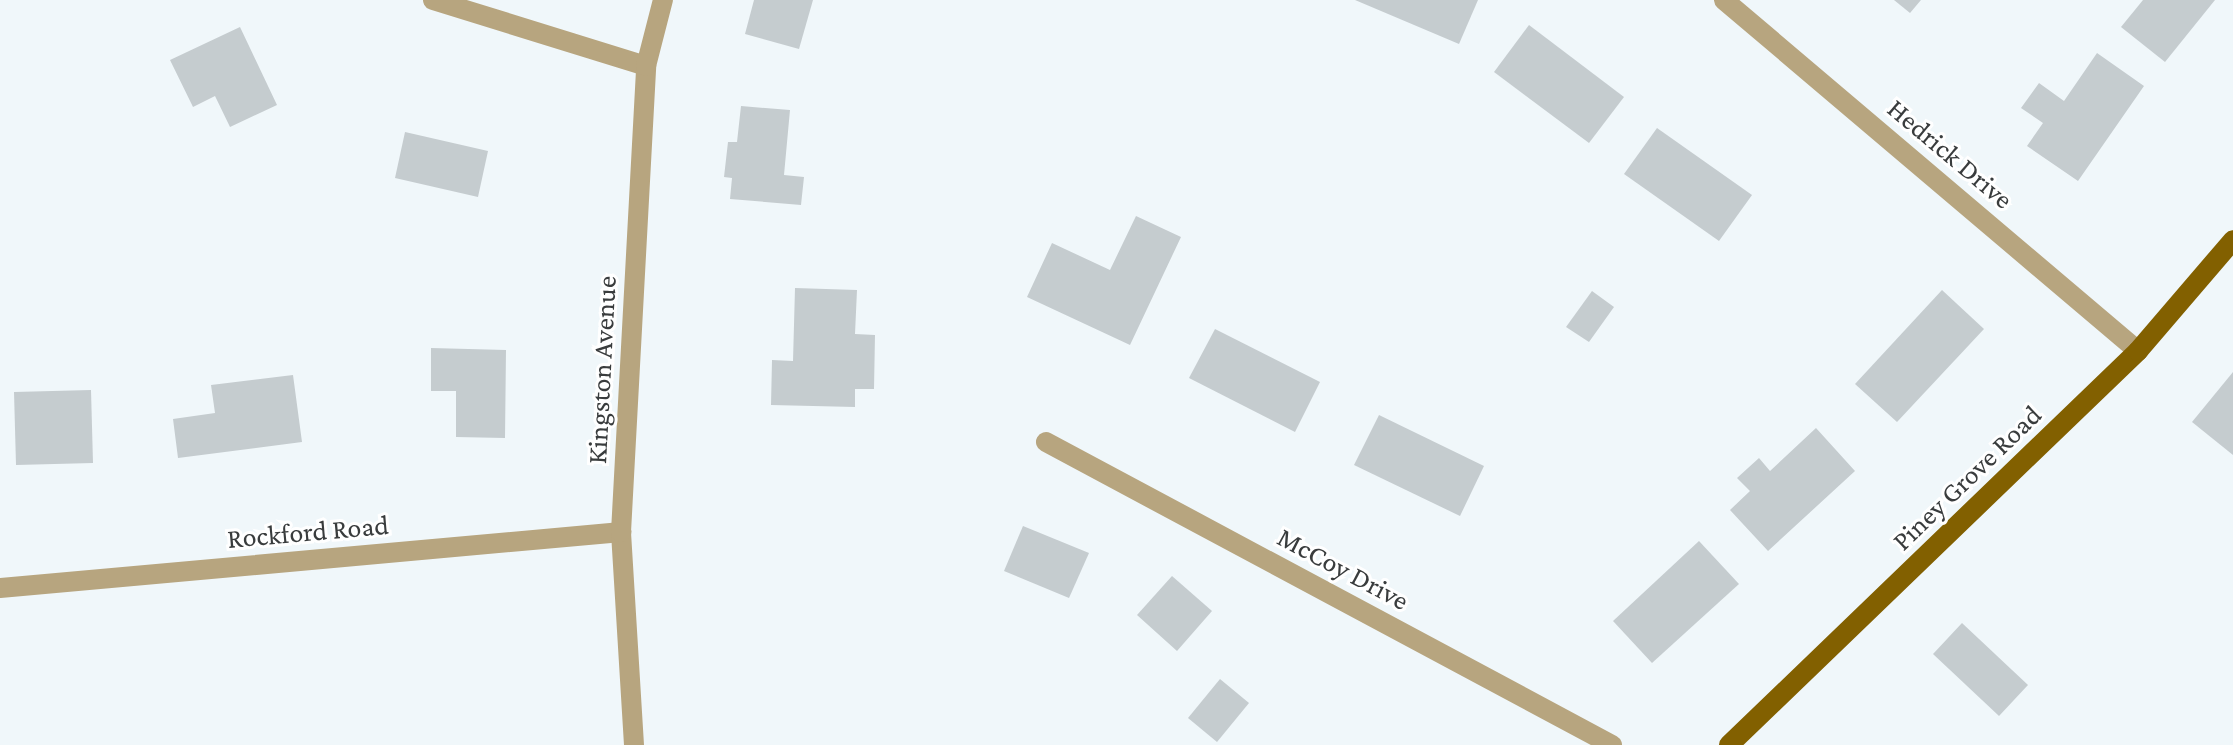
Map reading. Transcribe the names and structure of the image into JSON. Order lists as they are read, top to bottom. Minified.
{"streets":{"main road":["Piney Grove Road"],"street":["Hedrick Drive","Kingston Avenue","Rockford Road","McCoy Drive"]},"crossings":[["Hedrick Drive","Piney Grove Road"],["Kingston Avenue","Rockford Road"]]}
